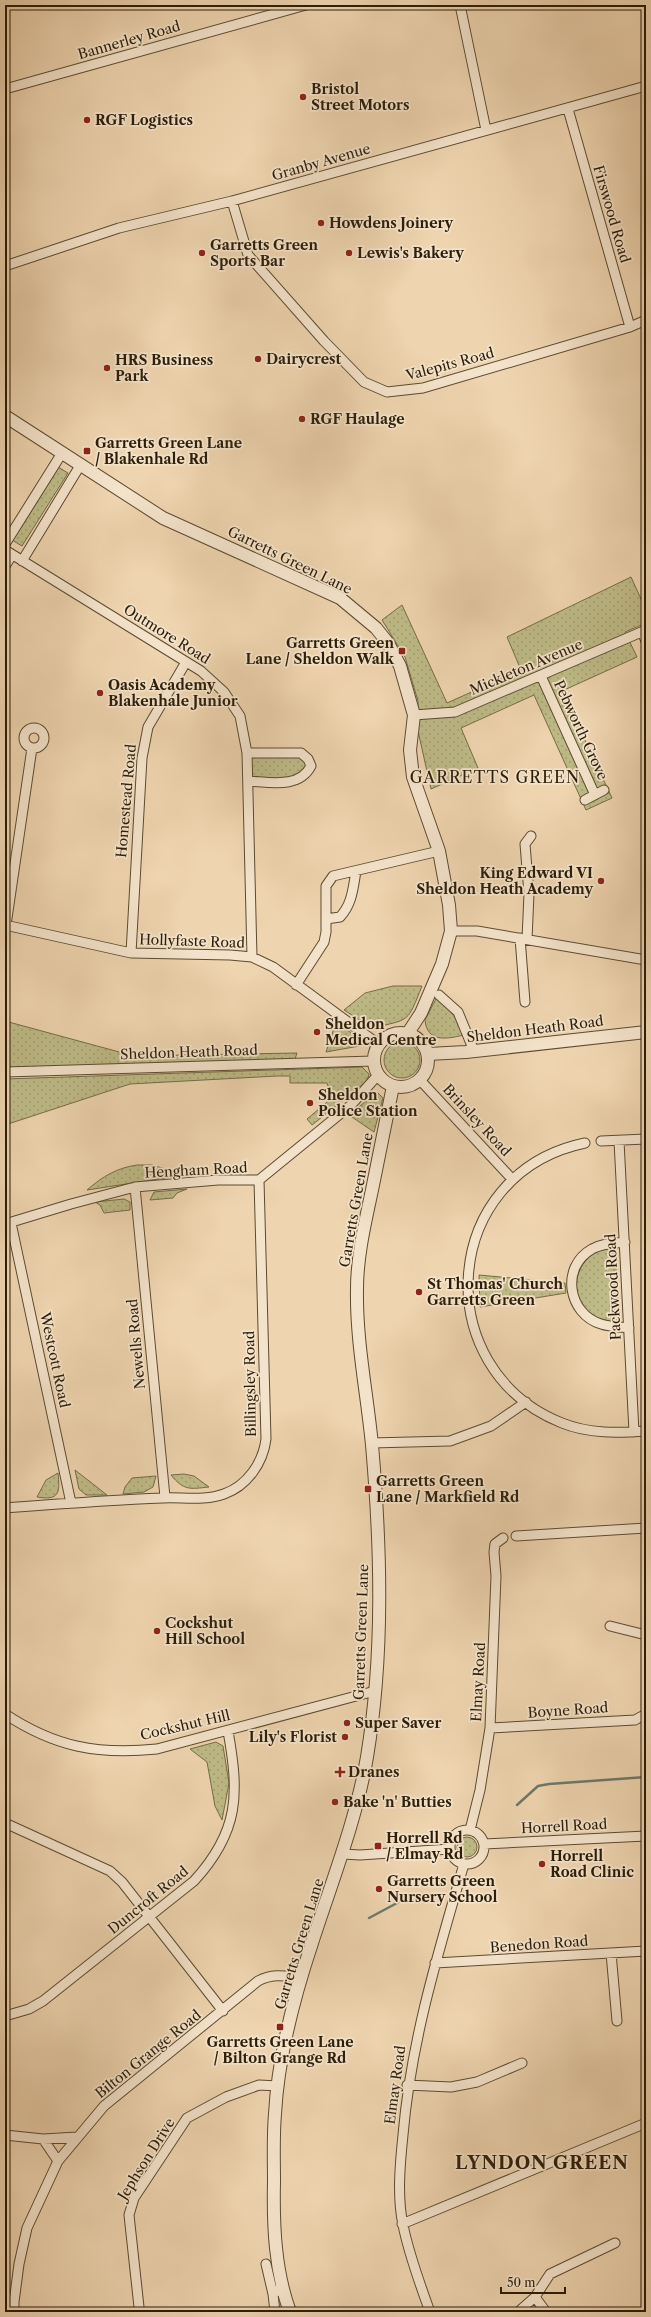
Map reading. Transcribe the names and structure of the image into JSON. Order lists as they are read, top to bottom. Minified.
{"streets":{"street":["Bannerley Road","Granby Avenue","Firswood Road","Valepits Road","Garretts Green Lane","Outmore Road","Mickleton Avenue","Pebworth Grove","Homestead Road","Hollyfaste Road","Sheldon Heath Road","Brinsley Road","Hengham Road","Packwood Road","Newells Road","Westcott Road","Billingsley Road","Elmay Road","Boyne Road","Cockshut Hill","Horrell Road","Duncroft Road","Benedon Road","Bilton Grange Road","Jephson Drive"]},"crossings":[["Granby Avenue","Firswood Road"],["Granby Avenue","Valepits Road"],["Firswood Road","Valepits Road"],["Garretts Green Lane","Mickleton Avenue"],["Garretts Green Lane","Hollyfaste Road"],["Garretts Green Lane","Sheldon Heath Road"],["Garretts Green Lane","Brinsley Road"],["Garretts Green Lane","Hengham Road"],["Garretts Green Lane","Cockshut Hill"],["Garretts Green Lane","Bilton Grange Road"],["Garretts Green Lane","Jephson Drive"],["Outmore Road","Homestead Road"],["Outmore Road","Hollyfaste Road"],["Mickleton Avenue","Pebworth Grove"],["Homestead Road","Hollyfaste Road"],["Hollyfaste Road","Sheldon Heath Road"],["Hollyfaste Road","Brinsley Road"],["Hollyfaste Road","Hengham Road"],["Sheldon Heath Road","Brinsley Road"],["Sheldon Heath Road","Hengham Road"],["Brinsley Road","Hengham Road"],["Hengham Road","Newells Road"],["Hengham Road","Westcott Road"],["Hengham Road","Billingsley Road"],["Newells Road","Billingsley Road"],["Westcott Road","Billingsley Road"],["Elmay Road","Boyne Road"],["Elmay Road","Horrell Road"],["Elmay Road","Benedon Road"],["Cockshut Hill","Duncroft Road"]],"districts":["GARRETTS GREEN","LYNDON GREEN"],"places":{"other":["Bristol Street Motors","RGF Logistics","Howdens Joinery","Garretts Green Sports Bar","Lewis's Bakery","Dairycrest","HRS Business Park","RGF Haulage","Oasis Academy Blakenhale Junior","King Edward VI Sheldon Heath Academy","Sheldon Medical Centre","Sheldon Police Station","St Thomas' Church Garretts Green","Cockshut Hill School","Super Saver","Lily's Florist","Bake 'n' Butties","Horrell Road Clinic","Garretts Green Nursery School"],"transit":["Garretts Green Lane / Blakenhale Rd","Garretts Green Lane / Sheldon Walk","Garretts Green Lane / Markfield Rd","Horrell Rd / Elmay Rd","Garretts Green Lane / Bilton Grange Rd"],"health":["Dranes"]},"scale_bar":"50 m"}
